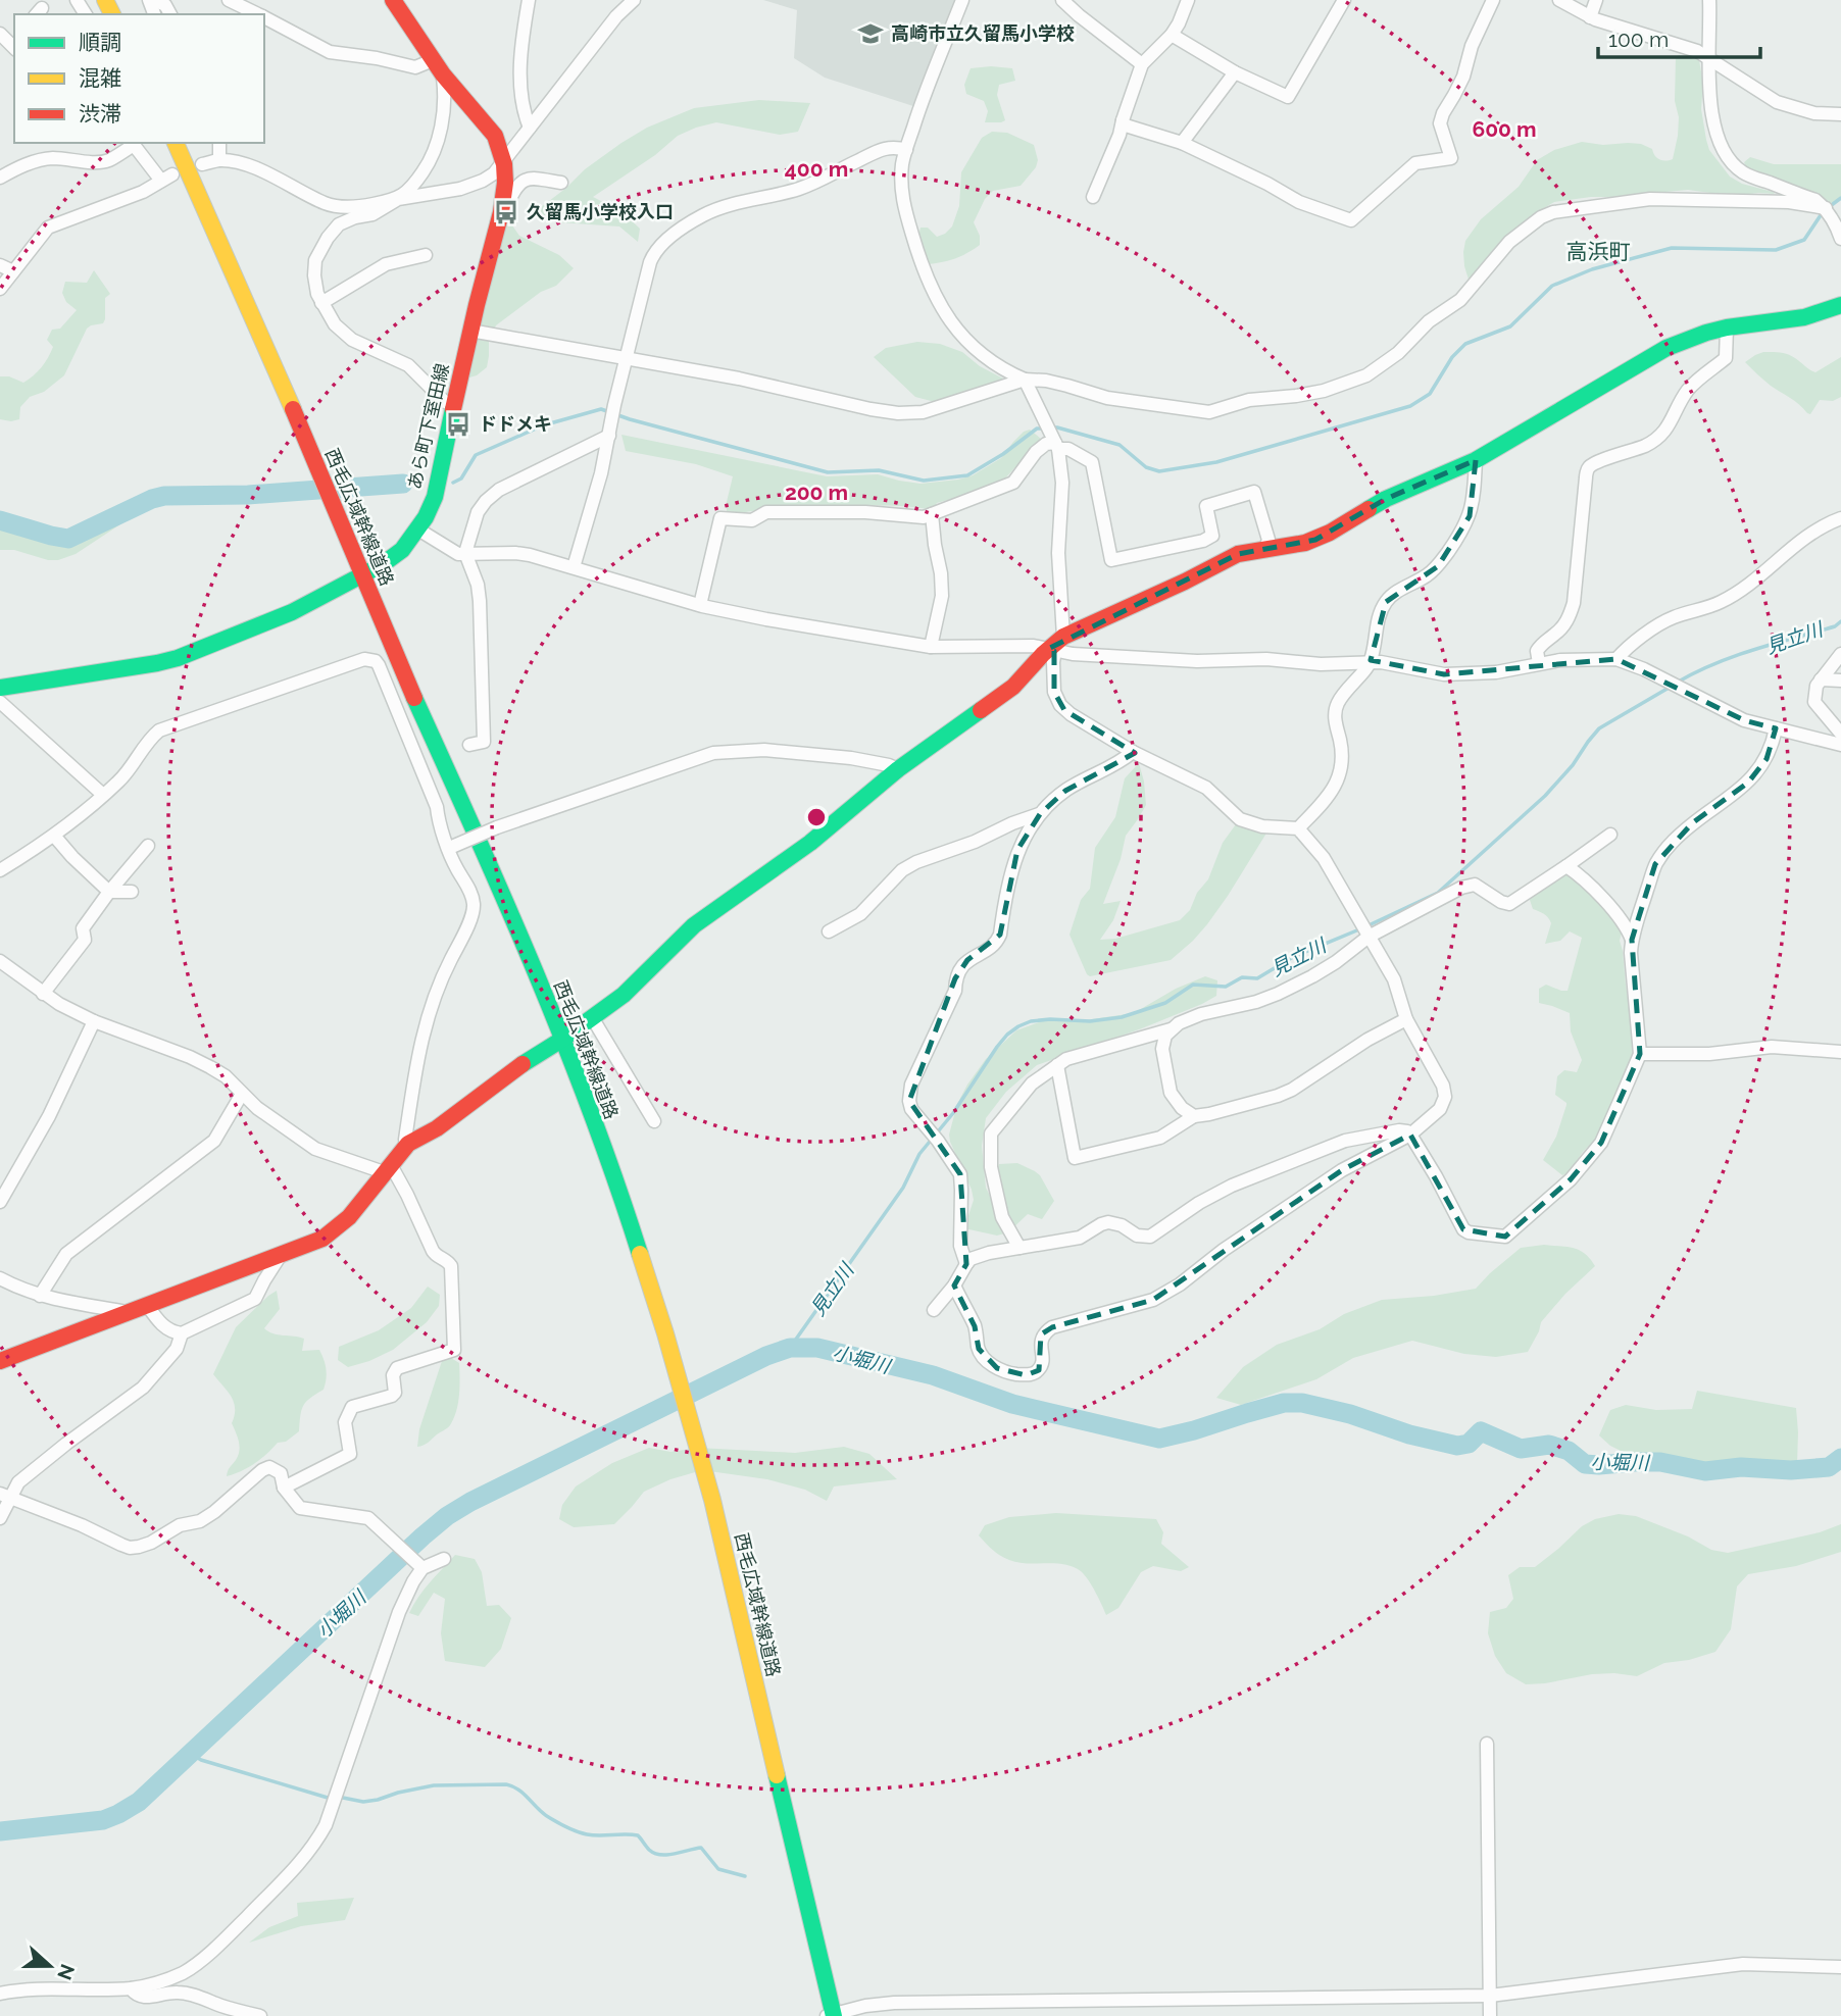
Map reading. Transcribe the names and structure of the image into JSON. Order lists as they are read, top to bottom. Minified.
{"streets":{"main road":["あら町下室田線","西毛広域幹線道路"]},"crossings":[["あら町下室田線","西毛広域幹線道路"]],"districts":["高浜町"],"water":["見立川","小堀川"],"places":{"school or university":["高崎市立久留馬小学校"],"bus stop":["久留馬小学校入口","ドドメキ"]},"legend":["順調","混雑","渋滞"],"scale_bar":"100 m","north":"right","rings":["600 m","400 m","200 m"]}
